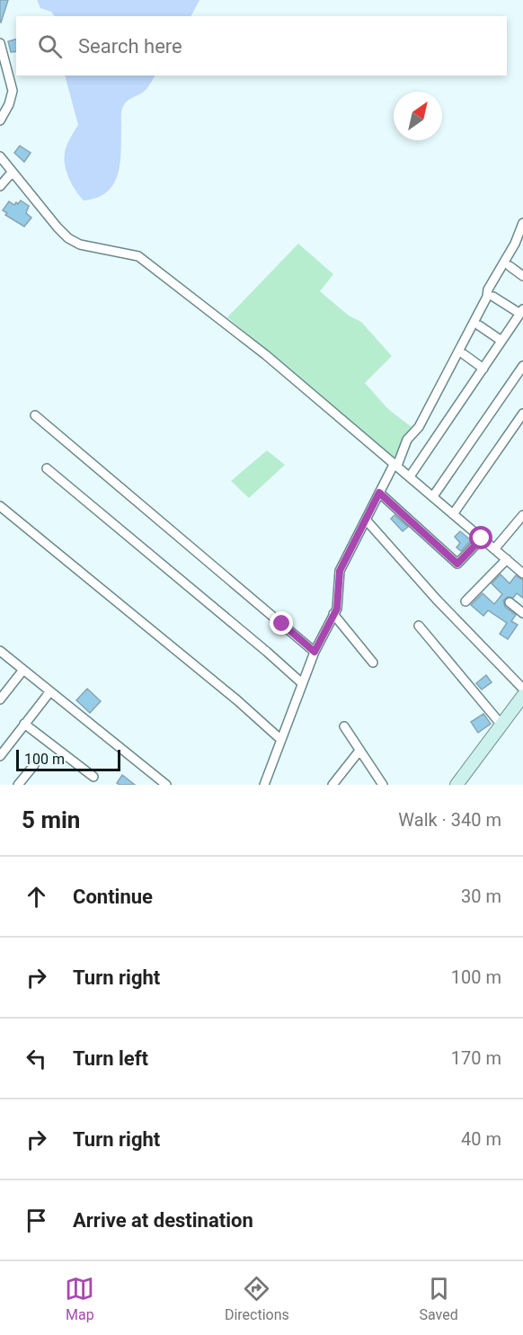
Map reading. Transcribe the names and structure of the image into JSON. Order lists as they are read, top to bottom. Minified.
{"scale_bar":"100 m","north":"top right","page":{"search":"Search here","scale":"100 m","heading":["5 min","Walk · 340 m"],"list":[["Continue","30 m"],["Turn right","100 m"],["Turn left","170 m"],["Turn right","40 m"],"Arrive at destination"],"nav":["Map","Directions","Saved"]}}
